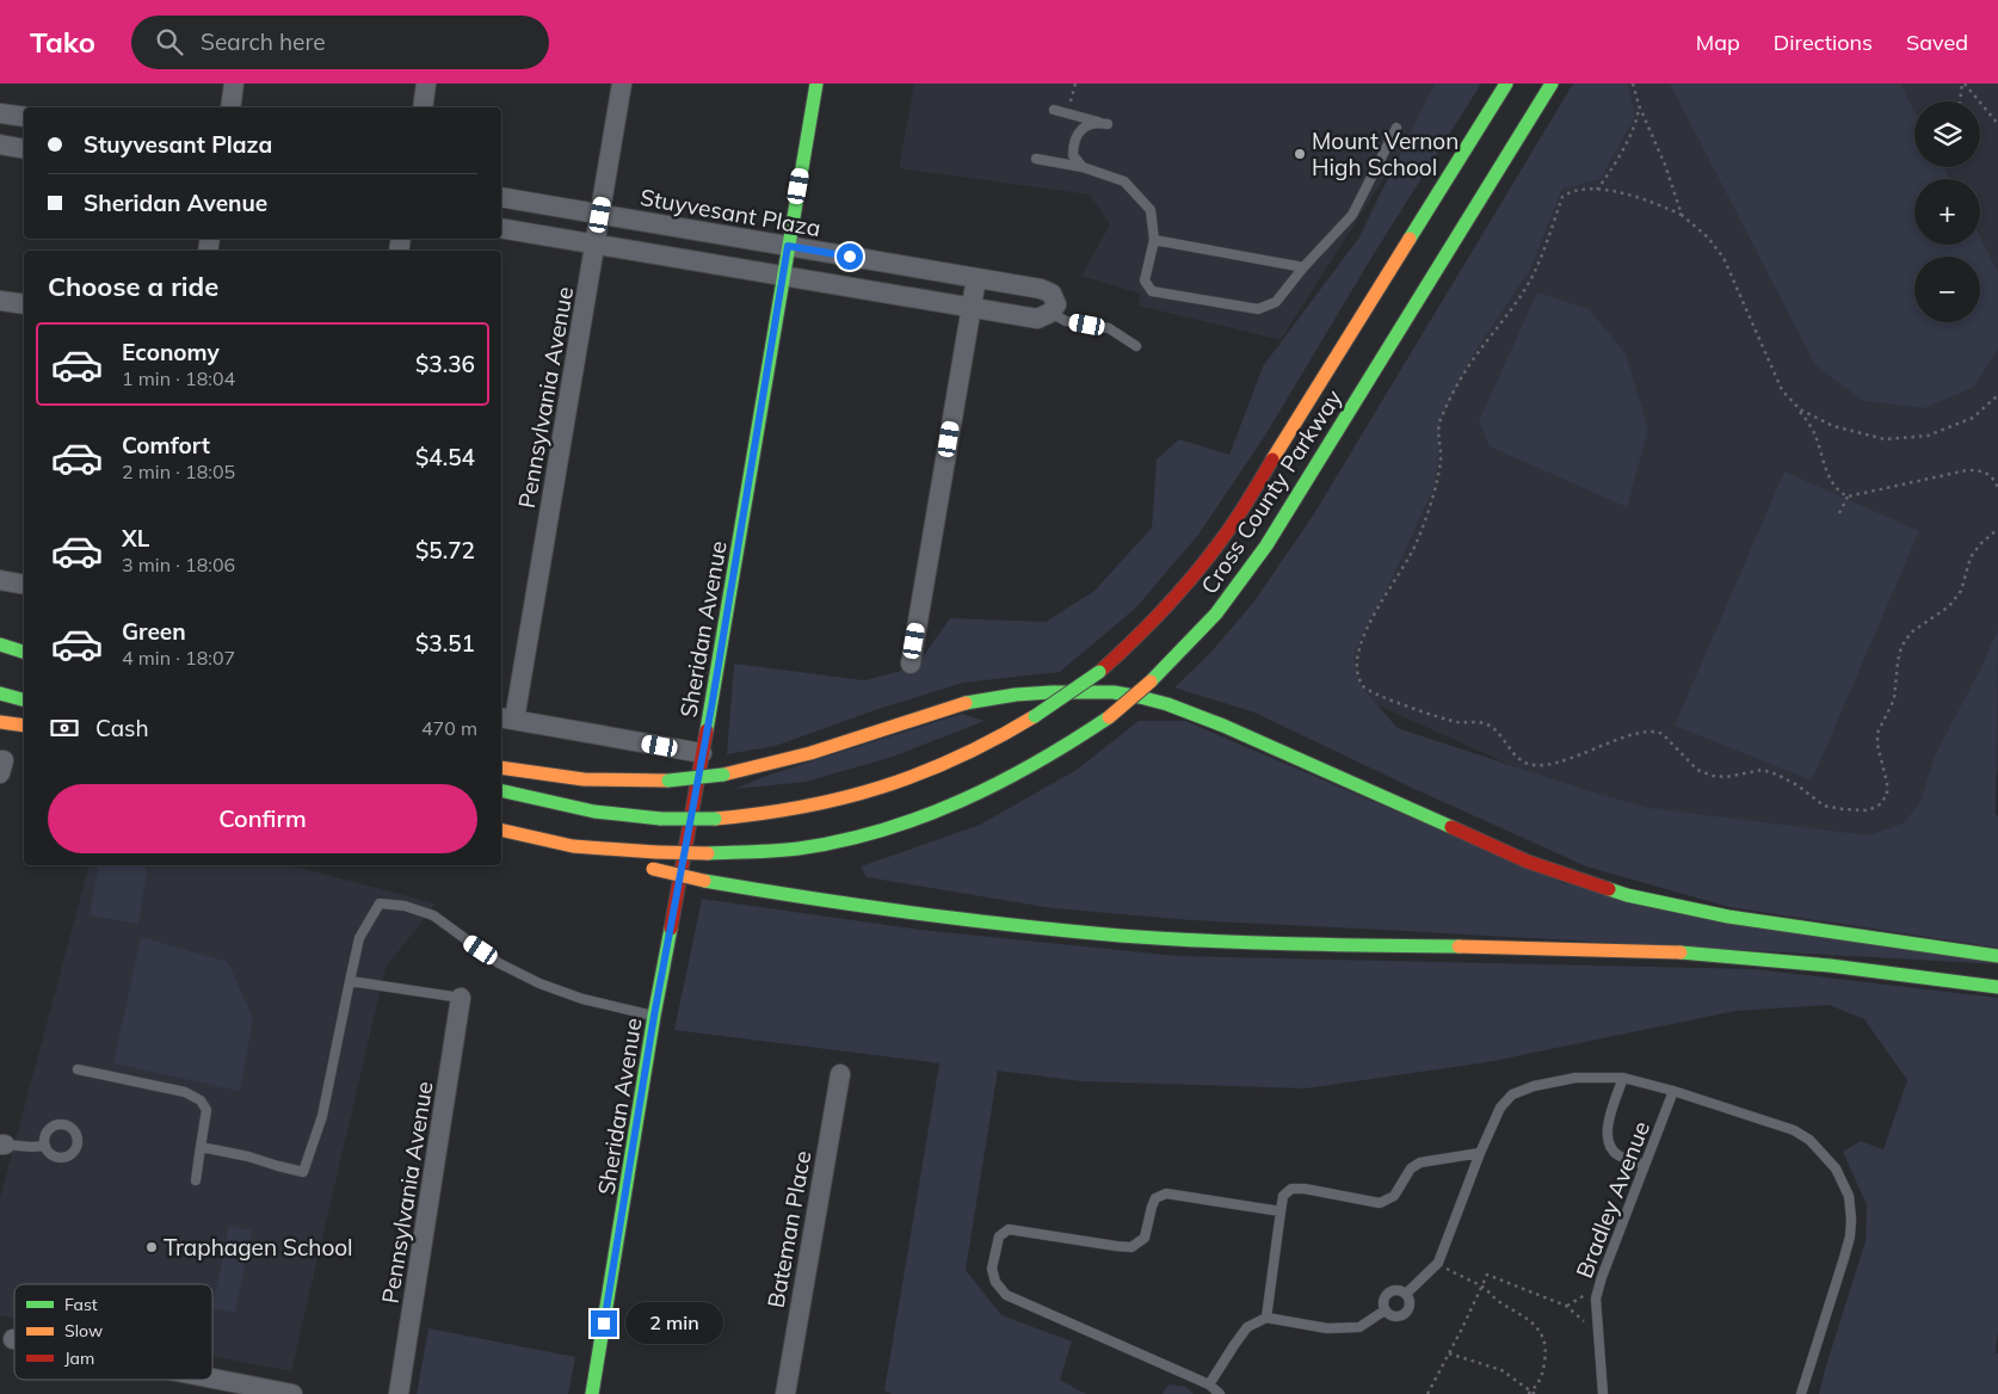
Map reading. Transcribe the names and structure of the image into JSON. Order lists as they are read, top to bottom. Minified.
{"streets":{"main road":["Cross County Parkway","Sheridan Avenue"],"street":["Stuyvesant Plaza","Pennsylvania Avenue","Bateman Place"],"lane":["Bradley Avenue"]},"crossings":[["Stuyvesant Plaza","Pennsylvania Avenue"],["Stuyvesant Plaza","Sheridan Avenue"]],"places":["Mount Vernon High School","Traphagen School"],"legend":["Fast","Slow","Jam"],"page":{"header":"Tako","search":"Search here","nav":["Map","Directions","Saved"],"map_buttons":["+","−"],"banner":["Stuyvesant Plaza","Sheridan Avenue"],"heading":"Choose a ride","list":[{"name":"Economy","note":"1 min · 18:04","value":"$3.36"},{"name":"Comfort","note":"2 min · 18:05","value":"$4.54"},{"name":"XL","note":"3 min · 18:06","value":"$5.72"},{"name":"Green","note":"4 min · 18:07","value":"$3.51"}],"pay":["Cash","470 m"],"buttons":"Confirm","bubble":"2 min"}}
